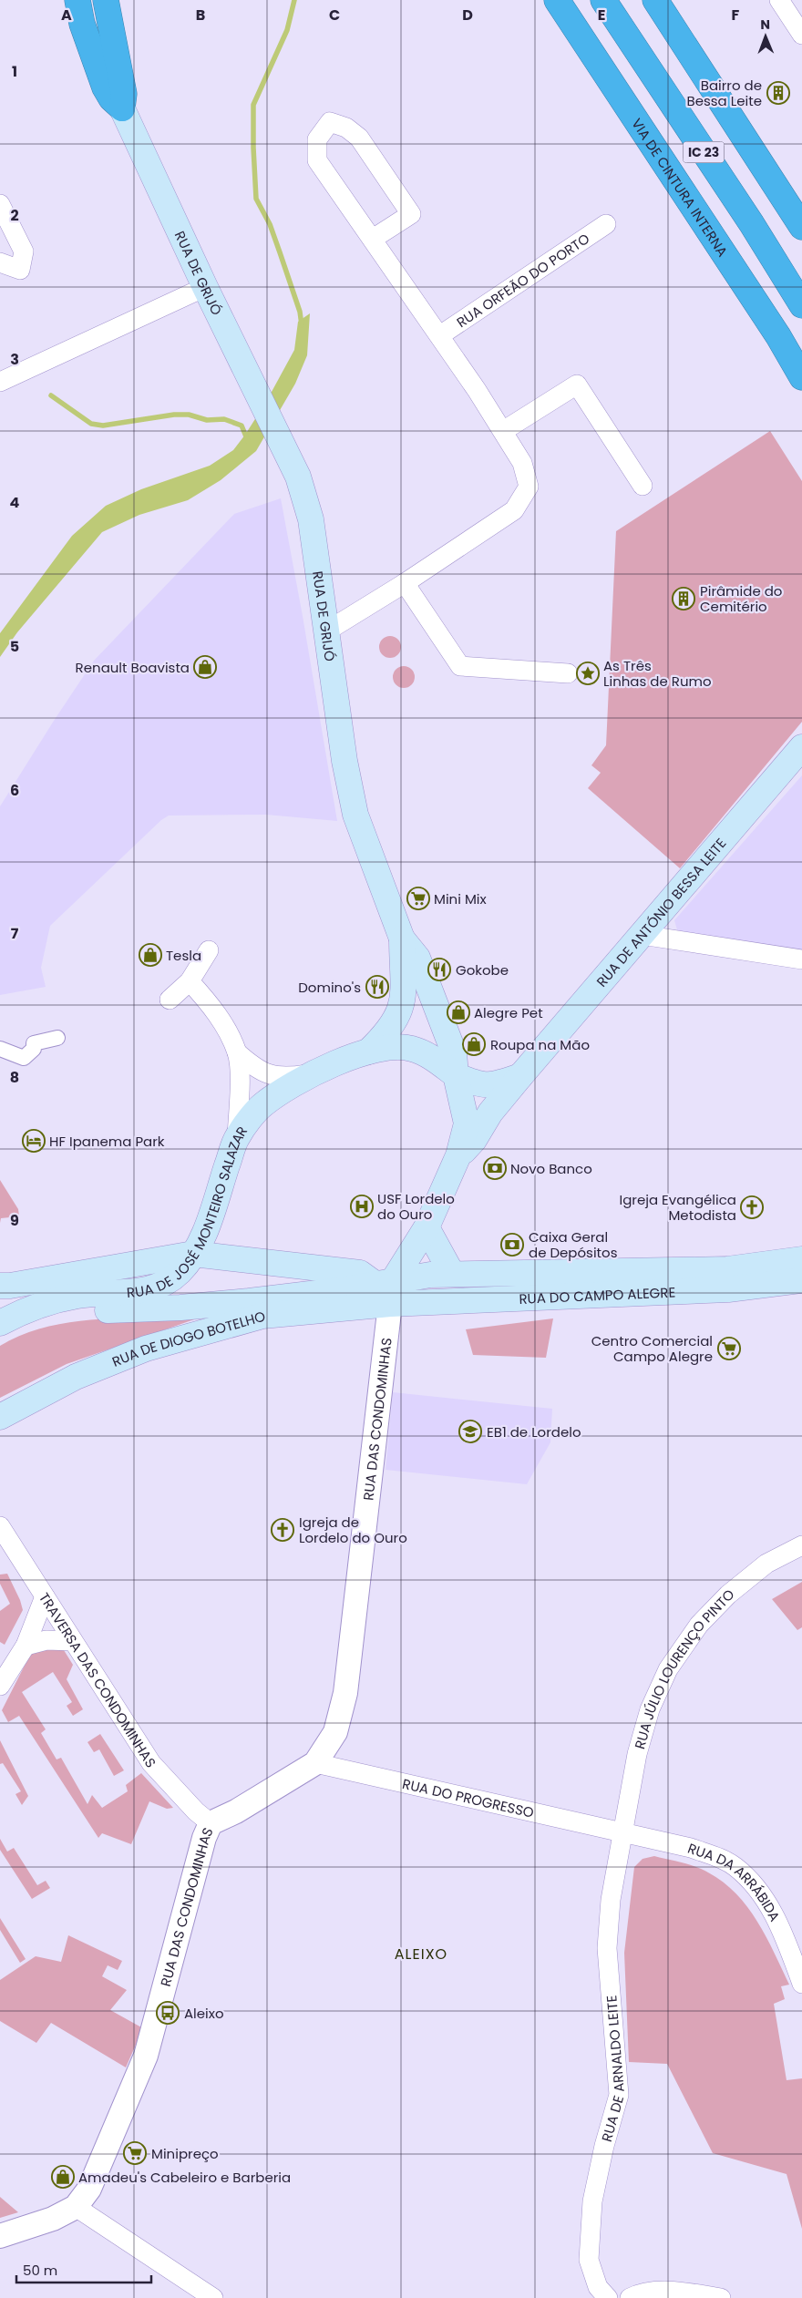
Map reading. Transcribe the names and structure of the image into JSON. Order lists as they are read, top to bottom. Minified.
{"streets":{"highway":["IC 23","VIA DE CINTURA INTERNA"],"main road":["RUA DE GRIJÓ","RUA DE ANTÓNIO BESSA LEITE","RUA DE JOSÉ MONTEIRO SALAZAR","RUA DO CAMPO ALEGRE","RUA DE DIOGO BOTELHO"],"street":["RUA ORFEÃO DO PORTO","RUA DAS CONDOMINHAS","RUA JÚLIO LOURENÇO PINTO","TRAVERSA DAS CONDOMINHAS","RUA DO PROGRESSO","RUA DA ARRÁBIDA","RUA DE ARNALDO LEITE"]},"crossings":[["RUA DE GRIJÓ","RUA DE ANTÓNIO BESSA LEITE"],["RUA DE JOSÉ MONTEIRO SALAZAR","RUA DE DIOGO BOTELHO"],["RUA DO CAMPO ALEGRE","RUA DE DIOGO BOTELHO"],["RUA DO CAMPO ALEGRE","RUA DAS CONDOMINHAS"],["RUA DE DIOGO BOTELHO","RUA DAS CONDOMINHAS"],["RUA DAS CONDOMINHAS","TRAVERSA DAS CONDOMINHAS"],["RUA DAS CONDOMINHAS","RUA DO PROGRESSO"],["RUA JÚLIO LOURENÇO PINTO","RUA DO PROGRESSO"],["RUA JÚLIO LOURENÇO PINTO","RUA DA ARRÁBIDA"],["RUA JÚLIO LOURENÇO PINTO","RUA DE ARNALDO LEITE"],["RUA DO PROGRESSO","RUA DA ARRÁBIDA"],["RUA DO PROGRESSO","RUA DE ARNALDO LEITE"],["RUA DA ARRÁBIDA","RUA DE ARNALDO LEITE"]],"districts":["ALEIXO"],"places":{"building":["Bairro de Bessa Leite","Pirâmide do Cemitério"],"shop":["Renault Boavista","Tesla","Alegre Pet","Roupa na Mão","Amadeu's Cabeleiro e Barberia"],"place":["As Três Linhas de Rumo"],"supermarket":["Mini Mix","Centro Comercial Campo Alegre","Minipreço"],"restaurant":["Gokobe","Domino's"],"hotel":["HF Ipanema Park"],"bank":["Novo Banco","Caixa Geral de Depósitos"],"hospital":["USF Lordelo do Ouro"],"church":["Igreja Evangélica Metodista","Igreja de Lordelo do Ouro"],"school or university":["EB1 de Lordelo"],"bus stop":["Aleixo"]},"scale_bar":"50 m","north":"top","grid":{"columns":["A","B","C","D","E","F"],"rows":["1","2","3","4","5","6","7","8","9"]}}
